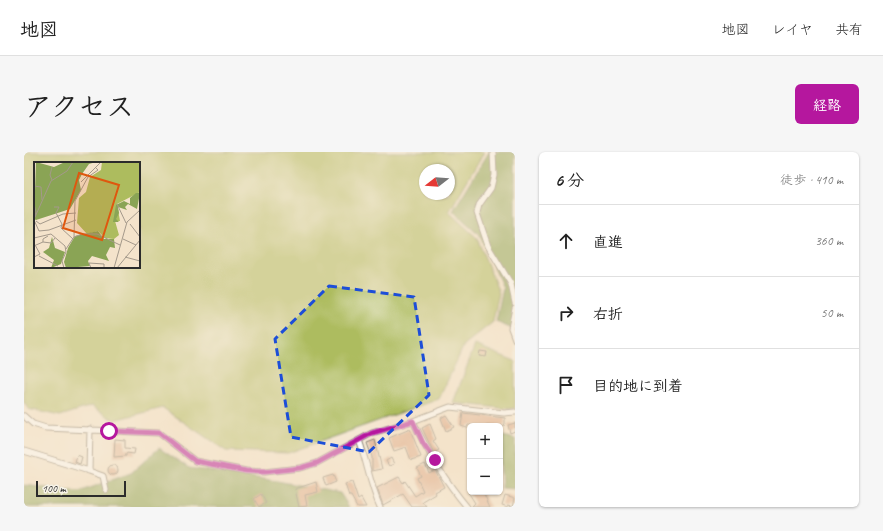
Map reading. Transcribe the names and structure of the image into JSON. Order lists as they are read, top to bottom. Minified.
{"scale_bar":"100 m","north":"left","page":{"header":"地図","nav":["地図","レイヤ","共有"],"title":"アクセス","buttons":"経路","heading":["6 分","徒歩 · 410 m"],"list":[["直進","360 m"],["右折","50 m"],"目的地に到着"],"map_buttons":["+","−"],"scale":"100 m"}}
